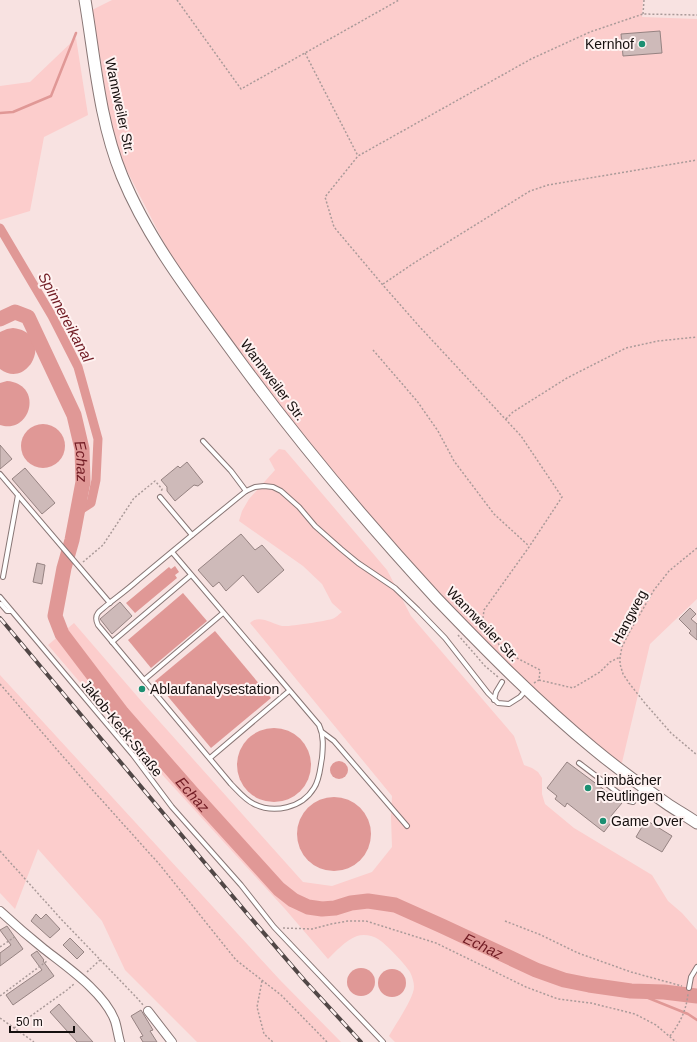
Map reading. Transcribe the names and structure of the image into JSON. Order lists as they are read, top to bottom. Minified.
{"streets":{"main road":["Wannweiler Str."],"lane":["Jakob-Keck-Straße"],"path":["Hangweg"]},"water":["Spinnereikanal","Echaz"],"places":["Kernhof","Ablaufanalysestation","Limbächer Reutlingen","Game Over"],"scale_bar":"50 m"}
